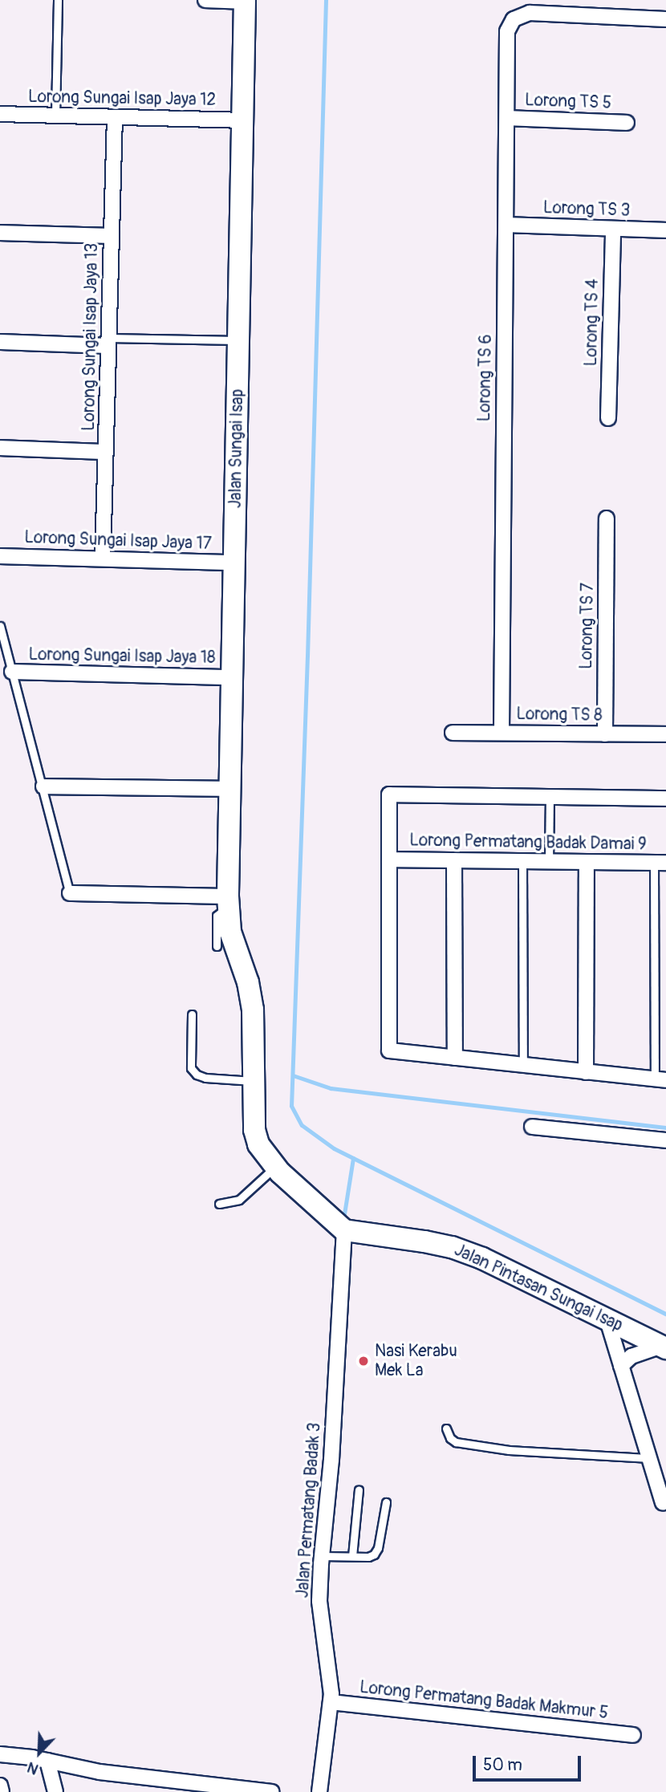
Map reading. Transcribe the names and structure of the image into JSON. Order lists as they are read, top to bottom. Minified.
{"streets":{"street":["Lorong Sungai Isap Jaya 12","Lorong TS 5","Lorong TS 3","Lorong TS 4","Lorong Sungai Isap Jaya 13","Lorong TS 6","Jalan Sungai Isap","Lorong Sungai Isap Jaya 17","Lorong TS 7","Lorong Sungai Isap Jaya 18","Lorong TS 8","Lorong Permatang Badak Damai 9","Jalan Pintasan Sungai Isap","Jalan Permatang Badak 3","Lorong Permatang Badak Makmur 5"]},"crossings":[["Lorong Sungai Isap Jaya 12","Lorong Sungai Isap Jaya 13"],["Lorong Sungai Isap Jaya 12","Jalan Sungai Isap"],["Lorong TS 5","Lorong TS 6"],["Lorong TS 3","Lorong TS 4"],["Lorong TS 3","Lorong TS 6"],["Lorong Sungai Isap Jaya 13","Lorong Sungai Isap Jaya 17"],["Lorong TS 6","Lorong TS 8"],["Jalan Sungai Isap","Lorong Sungai Isap Jaya 17"],["Jalan Sungai Isap","Lorong Sungai Isap Jaya 18"],["Lorong TS 7","Lorong TS 8"],["Jalan Pintasan Sungai Isap","Jalan Permatang Badak 3"],["Jalan Permatang Badak 3","Lorong Permatang Badak Makmur 5"]],"places":["Nasi Kerabu Mek La"],"scale_bar":"50 m","north":"bottom left"}
